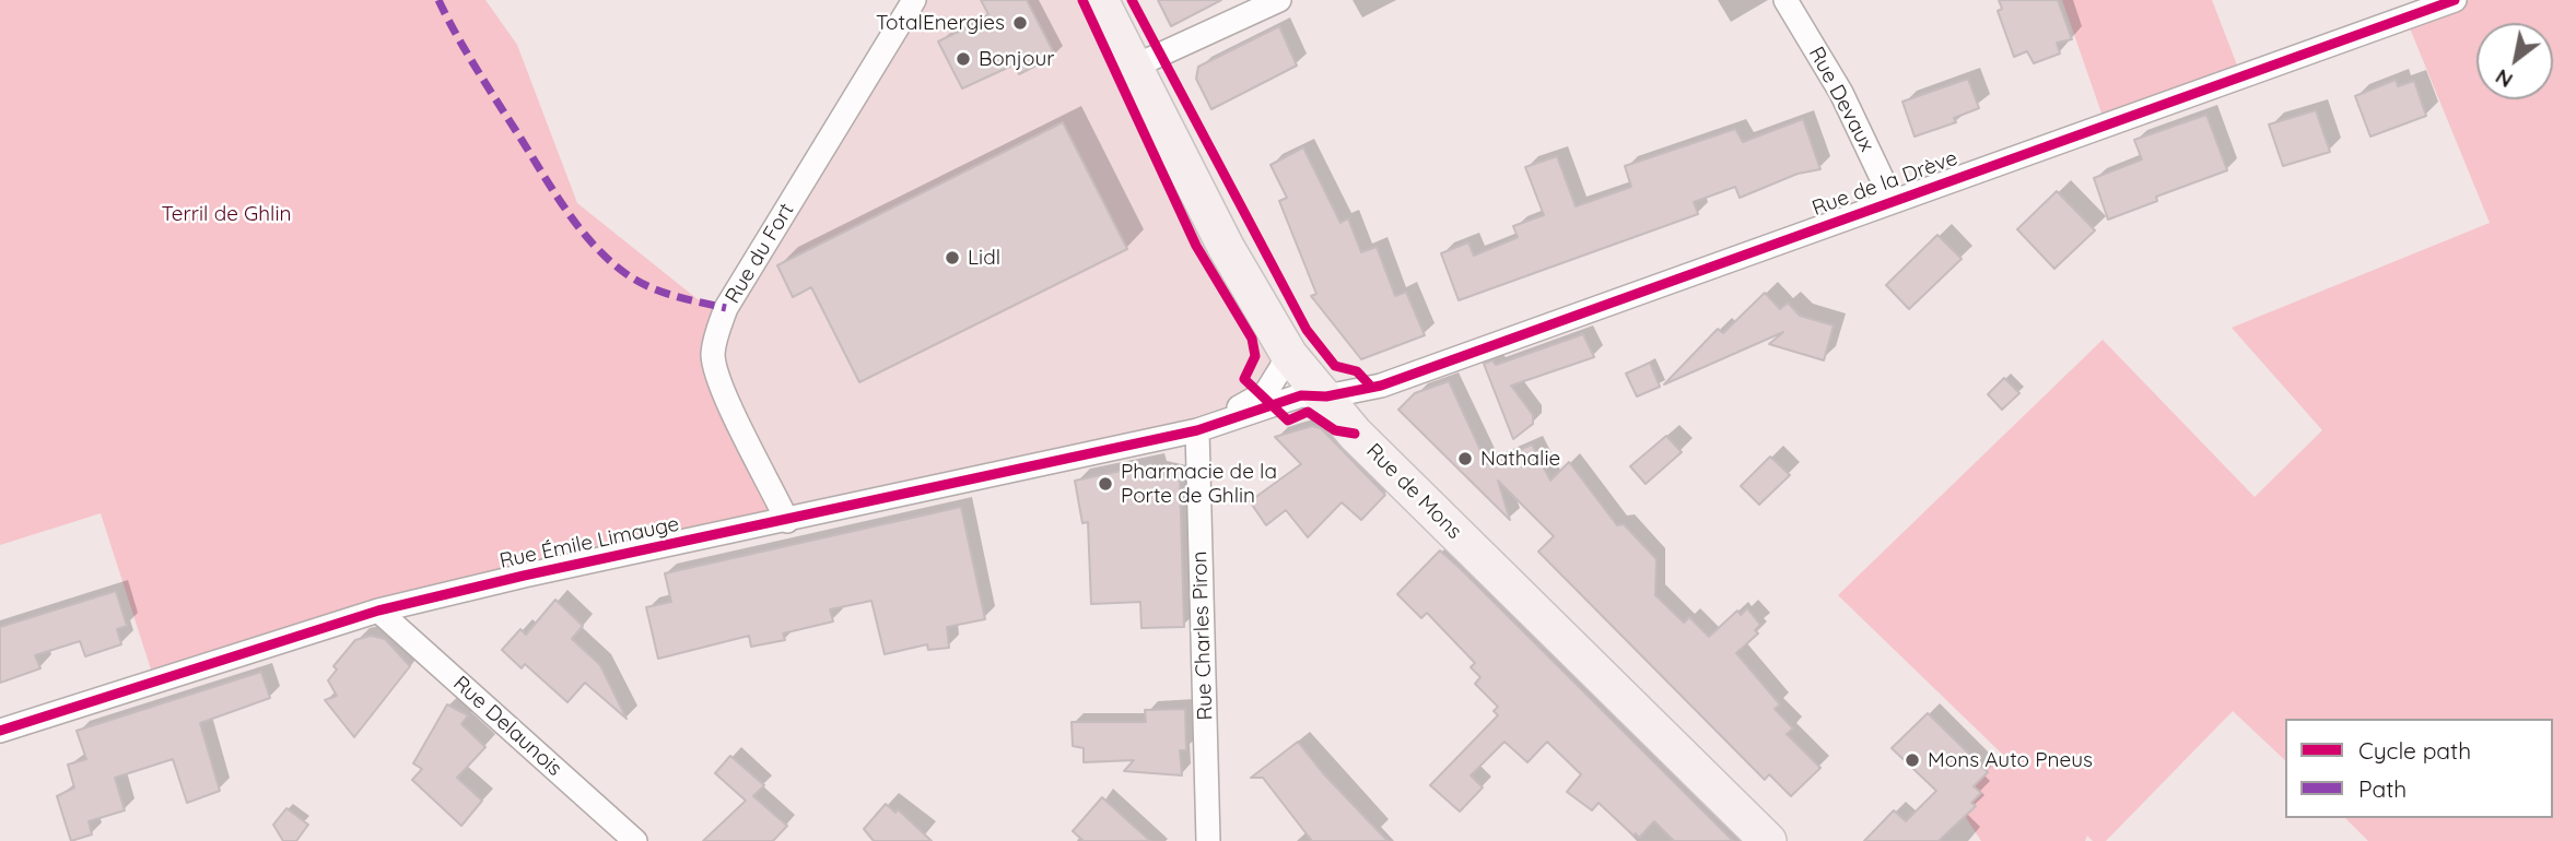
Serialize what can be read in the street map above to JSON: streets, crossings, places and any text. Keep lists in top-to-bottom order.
{
  "streets": {
    "main road": ["Rue de Mons"],
    "street": [
      "Rue Devaux",
      "Rue de la Drève",
      "Rue du Fort",
      "Rue Émile Limauge",
      "Rue Charles Piron",
      "Rue Delaunois"
    ]
  },
  "crossings": [
    ["Rue Devaux", "Rue de la Drève"],
    ["Rue de la Drève", "Rue de Mons"],
    ["Rue de la Drève", "Rue Émile Limauge"],
    ["Rue de la Drève", "Rue Charles Piron"],
    ["Rue du Fort", "Rue Émile Limauge"],
    ["Rue Émile Limauge", "Rue Charles Piron"],
    ["Rue Émile Limauge", "Rue Delaunois"]
  ],
  "parks": ["Terril de Ghlin"],
  "places": [
    "TotalEnergies",
    "Bonjour",
    "Lidl",
    "Nathalie",
    "Pharmacie de la Porte de Ghlin",
    "Mons Auto Pneus"
  ],
  "legend": ["Cycle path", "Path"],
  "north": "bottom left"
}
